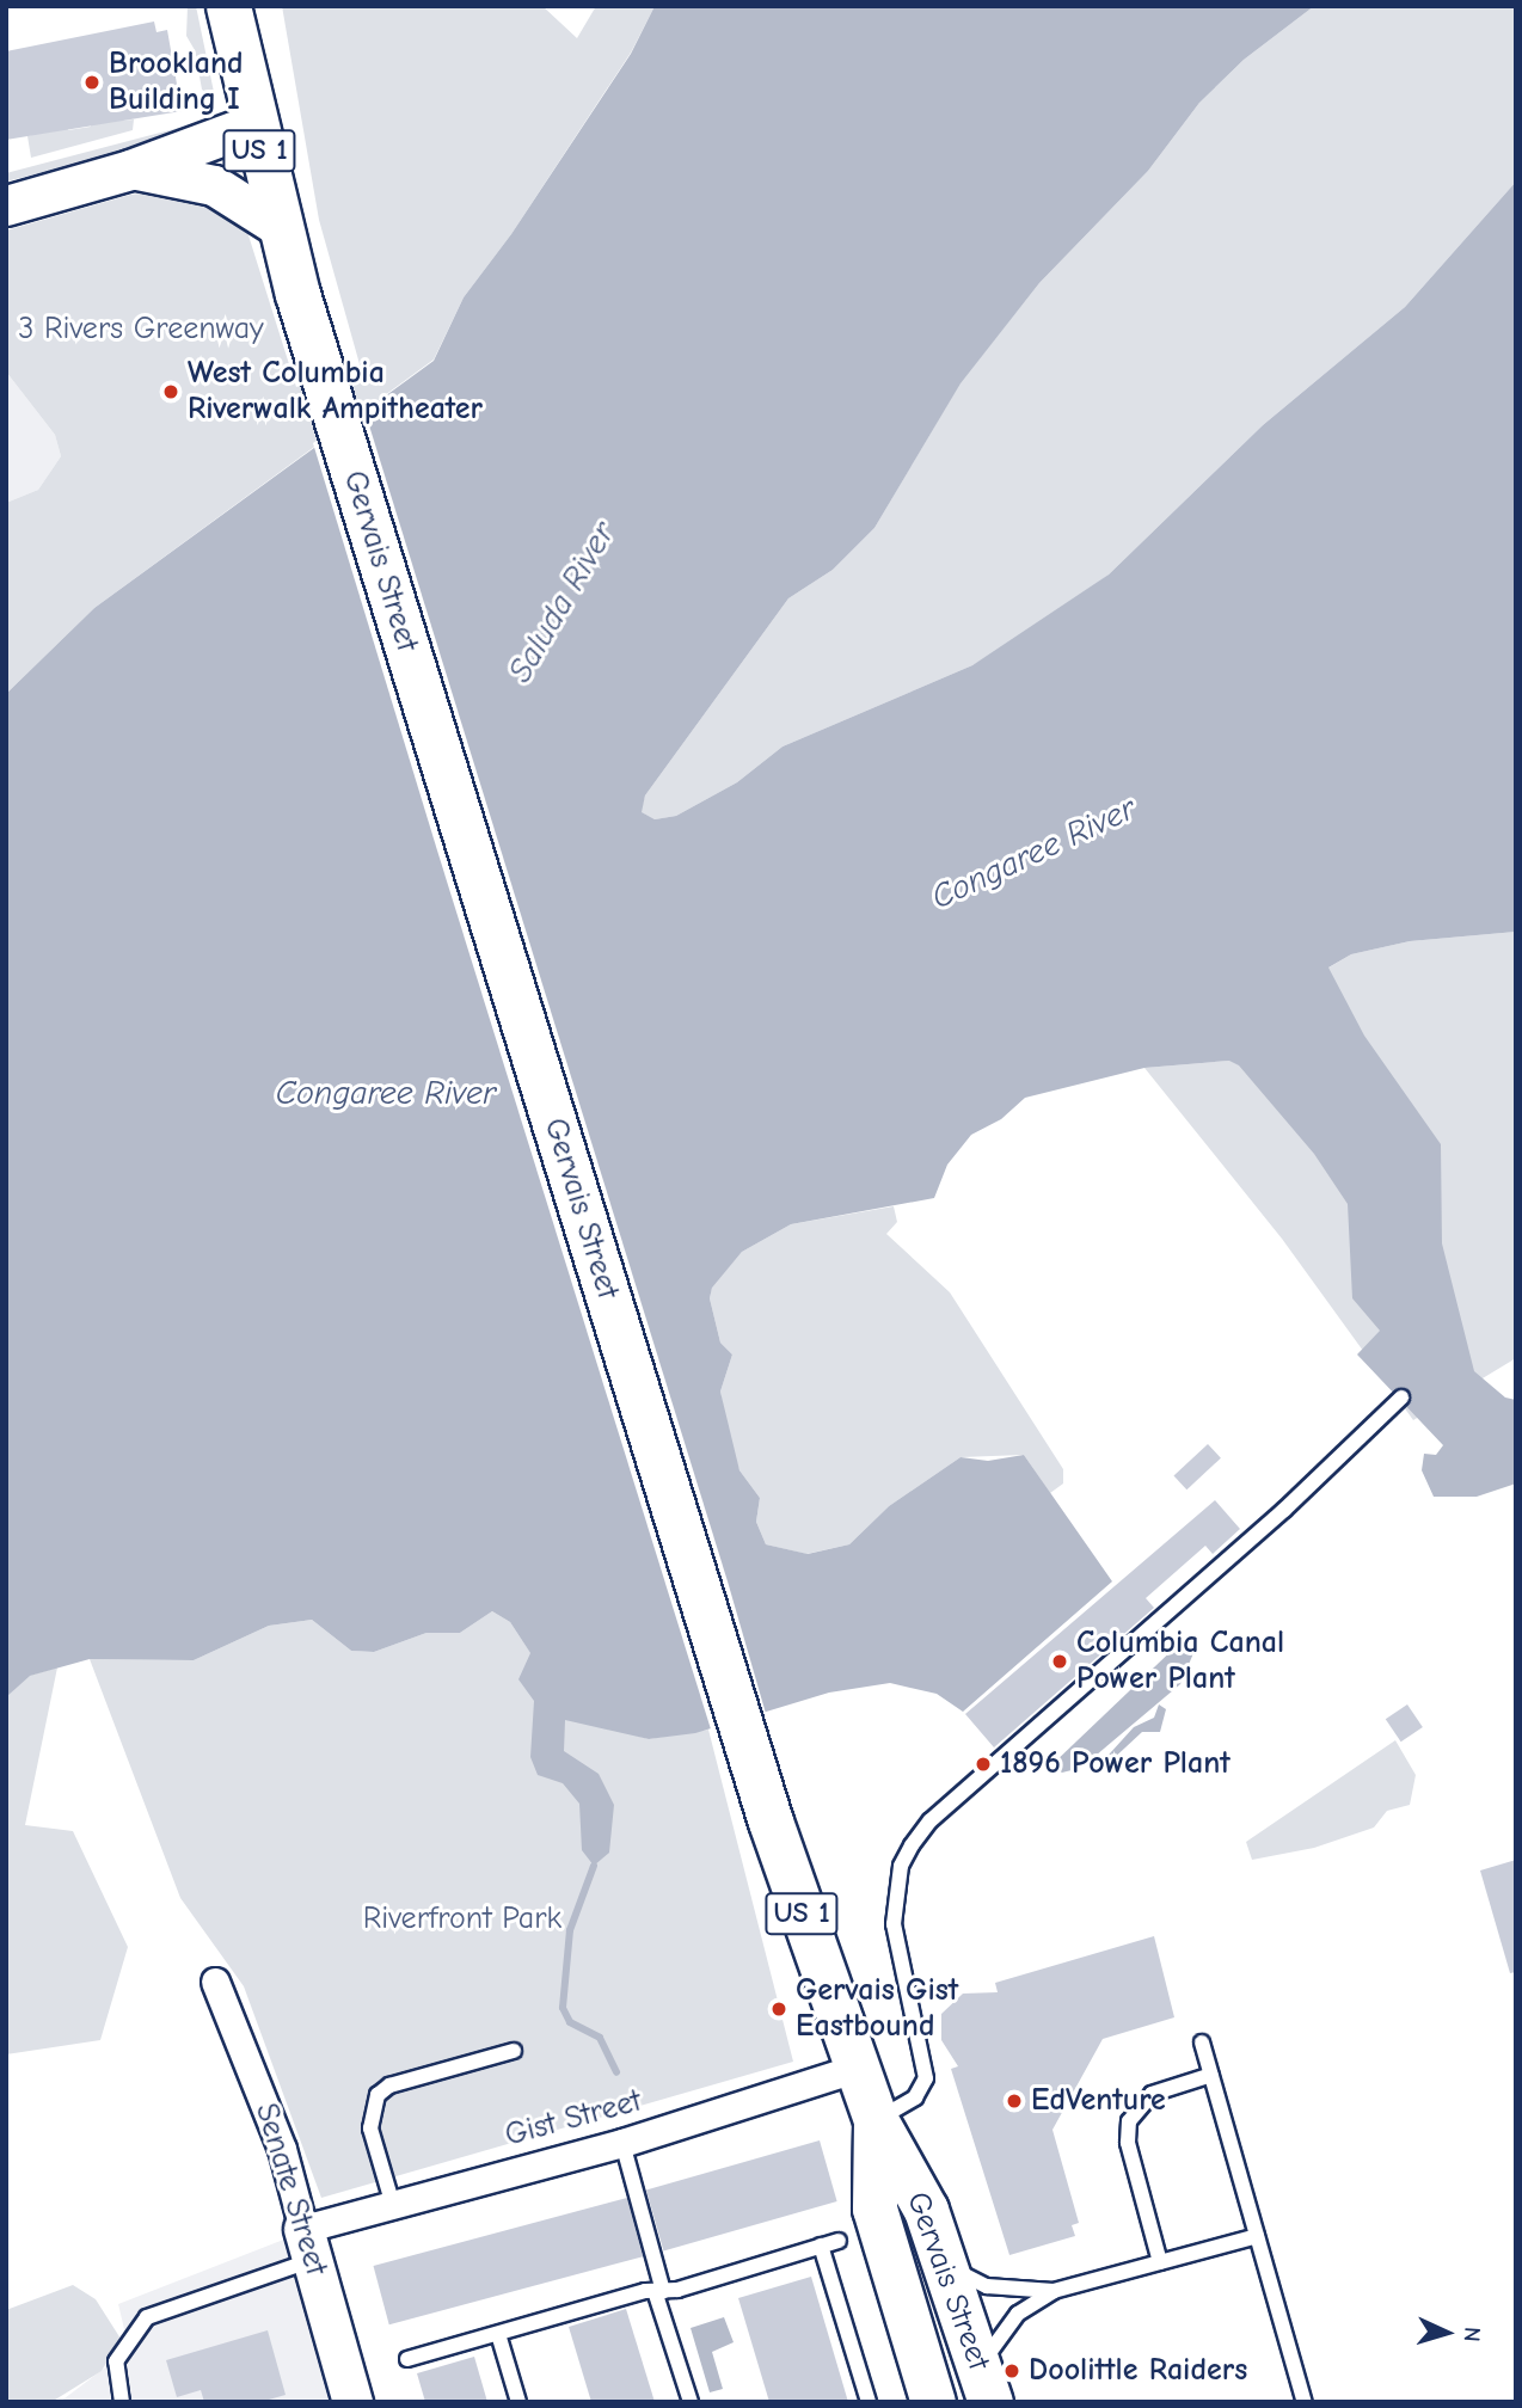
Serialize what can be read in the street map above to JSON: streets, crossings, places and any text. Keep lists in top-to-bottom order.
{
  "streets": {
    "main road": ["US 1", "Gervais Street"],
    "street": ["Gist Street", "Senate Street"]
  },
  "crossings": [
    ["US 1", "Gervais Street"],
    ["Gervais Street", "Gist Street"],
    ["Gist Street", "Senate Street"]
  ],
  "water": ["Saluda River", "Congaree River"],
  "parks": ["3 Rivers Greenway", "Riverfront Park"],
  "places": [
    "Brookland Building I",
    "West Columbia Riverwalk Ampitheater",
    "Columbia Canal Power Plant",
    "1896 Power Plant",
    "Gervais Gist Eastbound",
    "EdVenture",
    "Doolittle Raiders"
  ],
  "north": "right"
}
